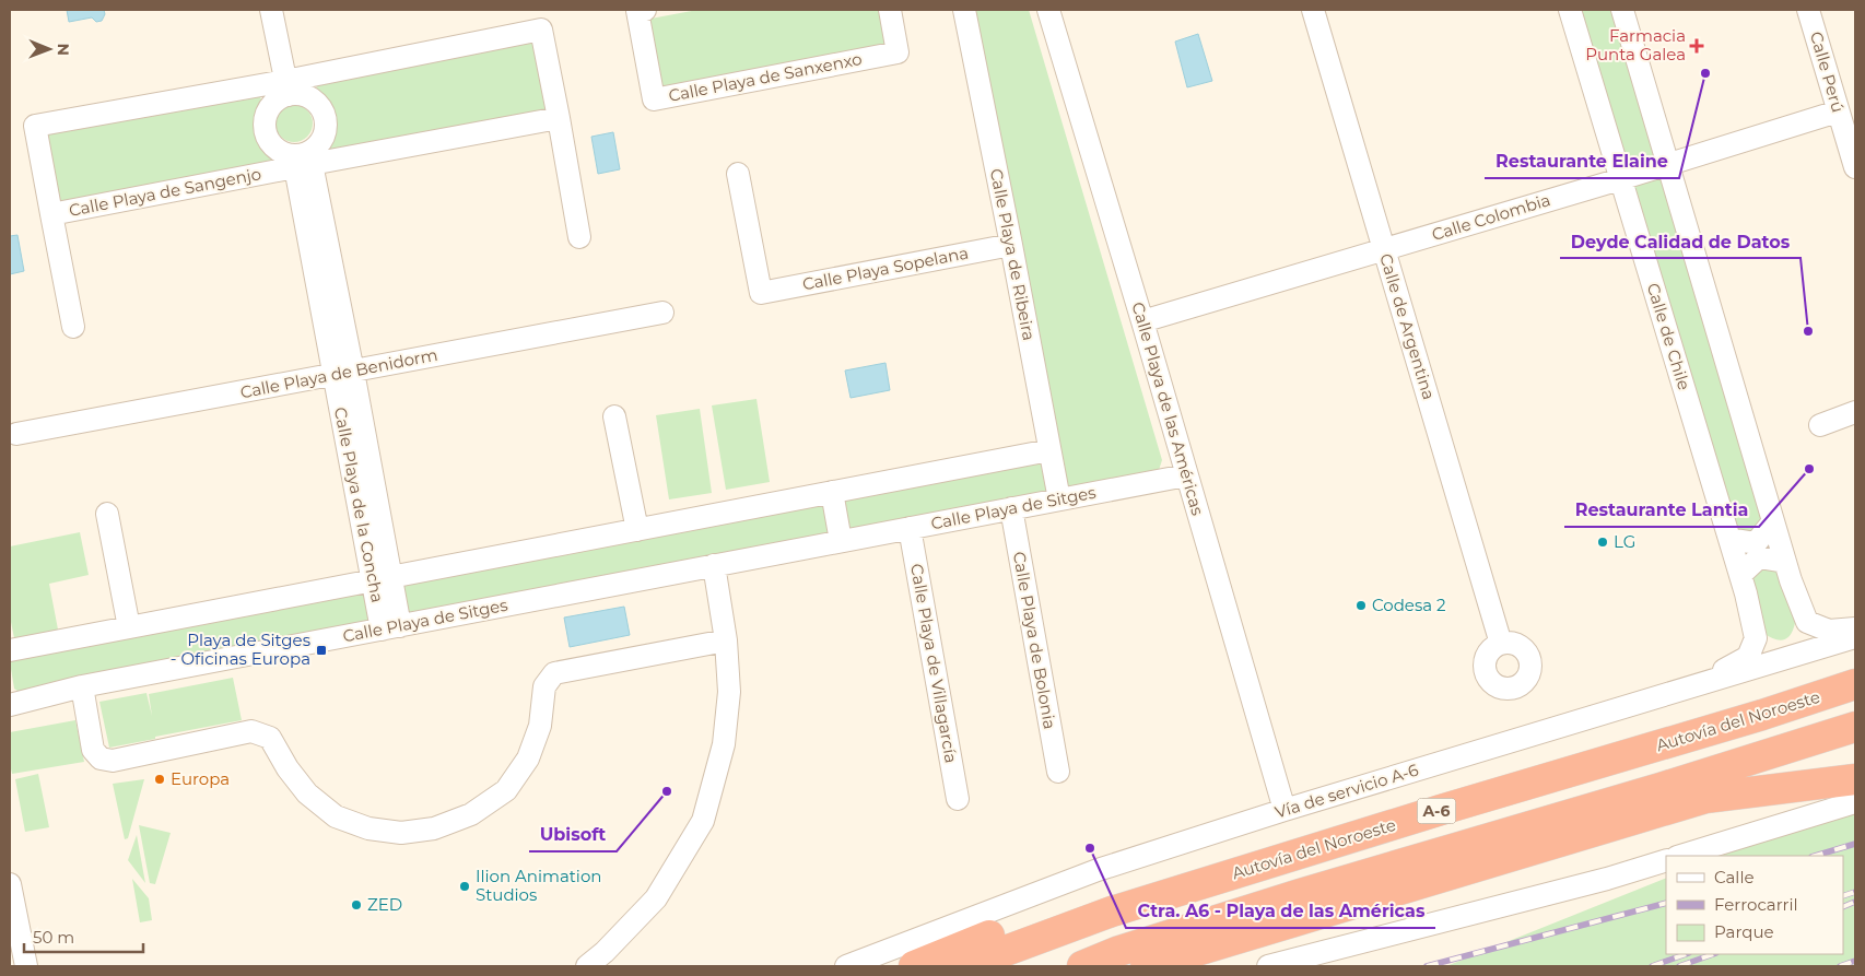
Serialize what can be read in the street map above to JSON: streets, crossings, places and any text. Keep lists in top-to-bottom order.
{
  "streets": {
    "highway": ["Autovía del Noroeste", "A-6"],
    "street": [
      "Calle Perú",
      "Calle Playa de Sanxenxo",
      "Calle Playa de Sangenjo",
      "Calle Colombia",
      "Calle Playa de Ribeira",
      "Calle Playa Sopelana",
      "Calle de Argentina",
      "Calle de Chile",
      "Calle Playa de Benidorm",
      "Calle Playa de las Américas",
      "Calle Playa de la Concha",
      "Calle Playa de Sitges",
      "Calle Playa de Bolonia",
      "Calle Playa de Villagarcía",
      "Vía de servicio A-6"
    ]
  },
  "crossings": [
    ["Calle Perú", "Calle Colombia"],
    ["Calle Playa de Sangenjo", "Calle Playa de la Concha"],
    ["Calle Colombia", "Calle de Argentina"],
    ["Calle Colombia", "Calle de Chile"],
    ["Calle Colombia", "Calle Playa de las Américas"],
    ["Calle Playa de Ribeira", "Calle Playa Sopelana"],
    ["Calle Playa de Ribeira", "Calle Playa de Sitges"],
    ["Calle de Chile", "Vía de servicio A-6"],
    ["Calle Playa de Benidorm", "Calle Playa de la Concha"],
    ["Calle Playa de las Américas", "Calle Playa de Sitges"],
    ["Calle Playa de las Américas", "Vía de servicio A-6"],
    ["Calle Playa de la Concha", "Calle Playa de Sitges"],
    ["Calle Playa de Sitges", "Calle Playa de Bolonia"],
    ["Calle Playa de Sitges", "Calle Playa de Villagarcía"]
  ],
  "places": {
    "health": ["Farmacia Punta Galea"],
    "other": [
      "Restaurante Elaine",
      "Deyde Calidad de Datos",
      "Restaurante Lantia",
      "LG",
      "Codesa 2",
      "Europa",
      "Ubisoft",
      "Ctra. A6 - Playa de las Américas",
      "Ilion Animation Studios",
      "ZED"
    ],
    "transit": ["Playa de Sitges - Oficinas Europa"]
  },
  "legend": ["Calle", "Ferrocarril", "Parque"],
  "scale_bar": "50 m",
  "north": "right"
}
